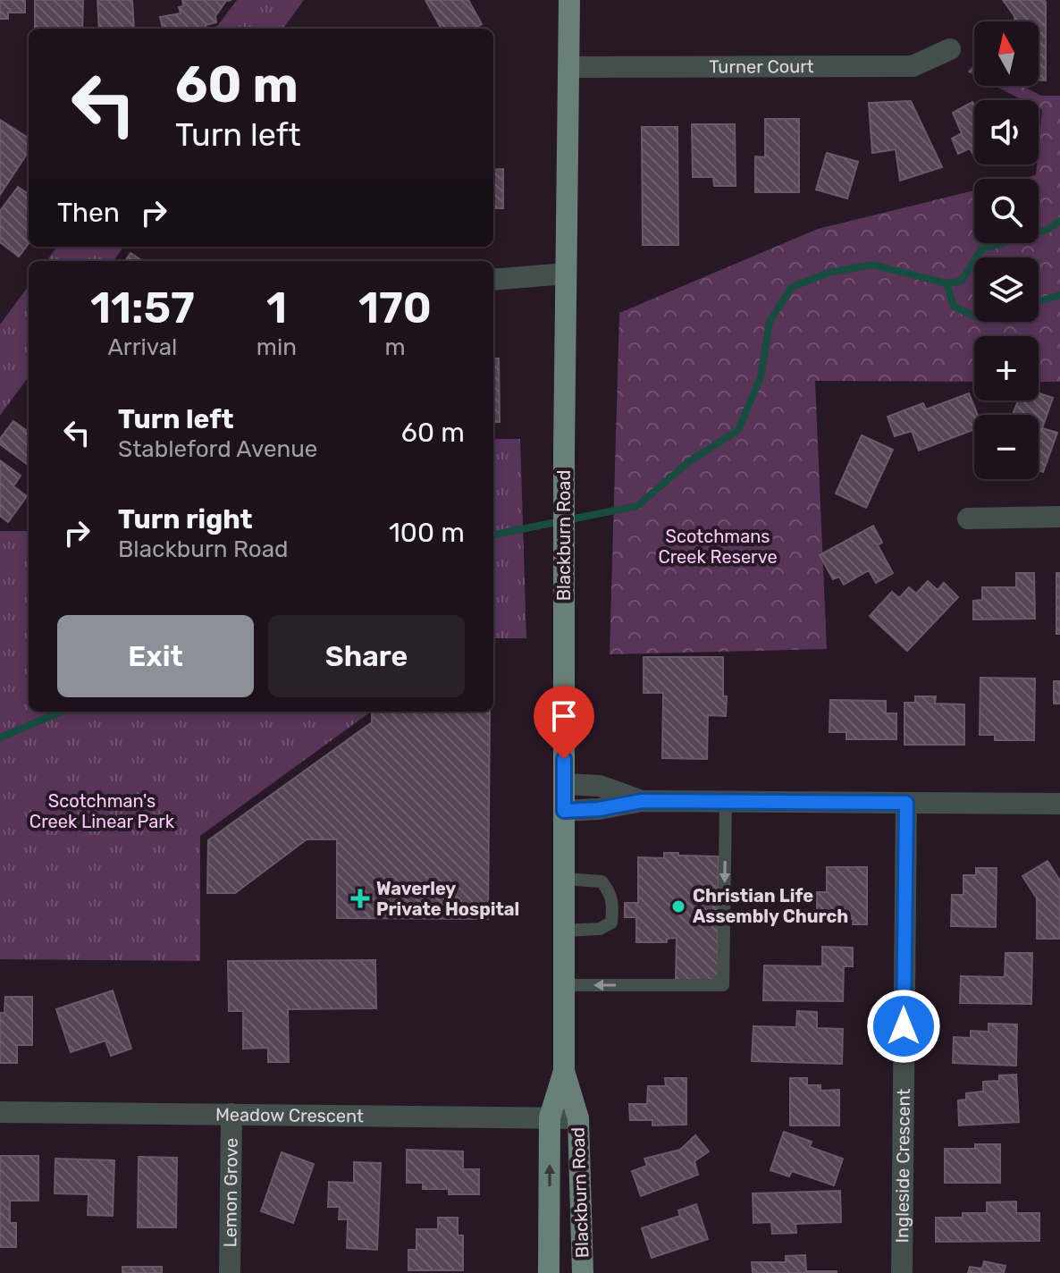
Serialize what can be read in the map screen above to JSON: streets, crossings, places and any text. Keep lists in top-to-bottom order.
{
  "streets": {
    "main road": ["Blackburn Road"],
    "street": [
      "Turner Court",
      "Meadow Crescent",
      "Ingleside Crescent",
      "Lemon Grove"
    ]
  },
  "crossings": [
    ["Turner Court", "Blackburn Road"],
    ["Blackburn Road", "Meadow Crescent"],
    ["Meadow Crescent", "Lemon Grove"]
  ],
  "parks": ["Scotchmans Creek Reserve", "Scotchman's Creek Linear Park"],
  "places": {
    "health": ["Waverley Private Hospital"],
    "other": ["Christian Life Assembly Church"]
  },
  "north": "top",
  "page": {
    "map_buttons": ["+", "−"],
    "turn": ["60 m", "Turn left"],
    "then": "Then",
    "eta": [
      "11:57",
      "Arrival",
      "1",
      "min",
      "170",
      "m"
    ],
    "list": [
      {
        "name": "Turn left",
        "note": "Stableford Avenue",
        "value": "60 m"
      },
      {
        "name": "Turn right",
        "note": "Blackburn Road",
        "value": "100 m"
      }
    ],
    "buttons": ["Exit", "Share"]
  }
}
